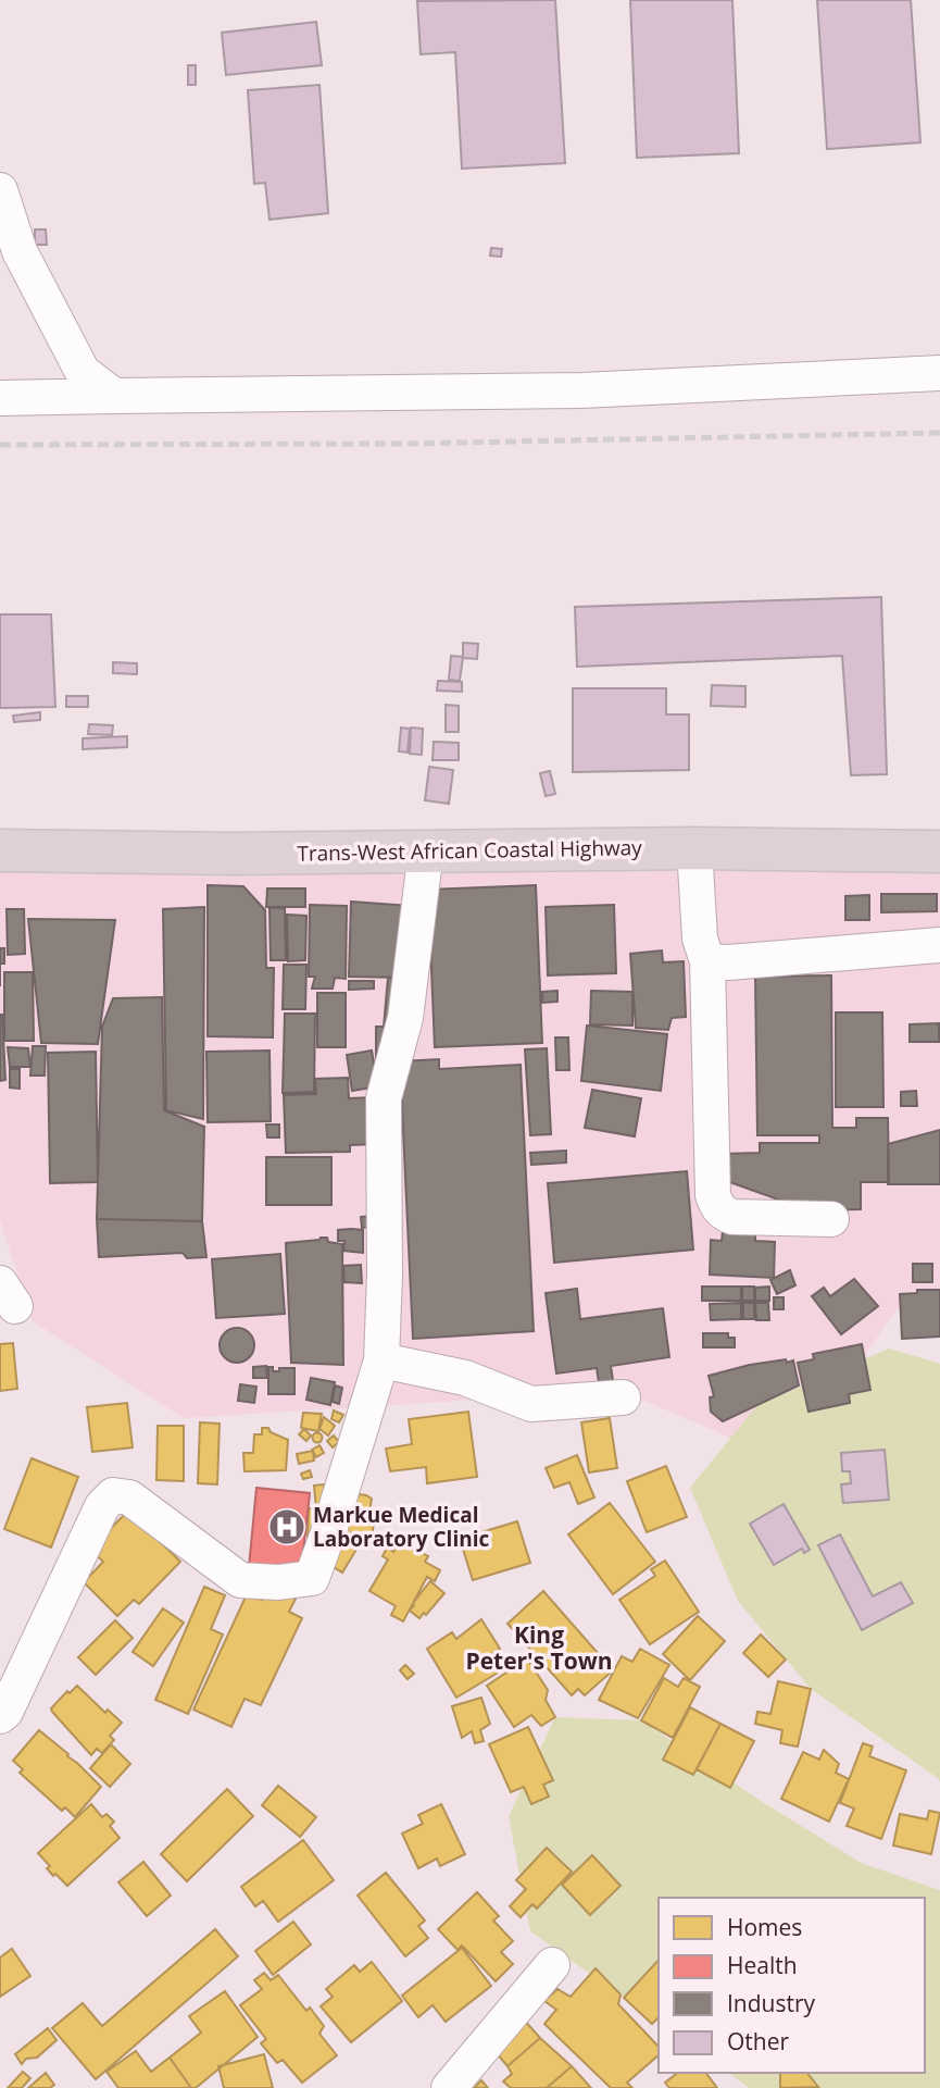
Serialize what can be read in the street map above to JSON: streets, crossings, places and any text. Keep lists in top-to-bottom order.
{
  "streets": {
    "highway": ["Trans-West African Coastal Highway"]
  },
  "districts": ["King Peter's Town"],
  "places": {
    "hospital": ["Markue Medical Laboratory Clinic"]
  },
  "legend": [
    "Homes",
    "Health",
    "Industry",
    "Other"
  ]
}
